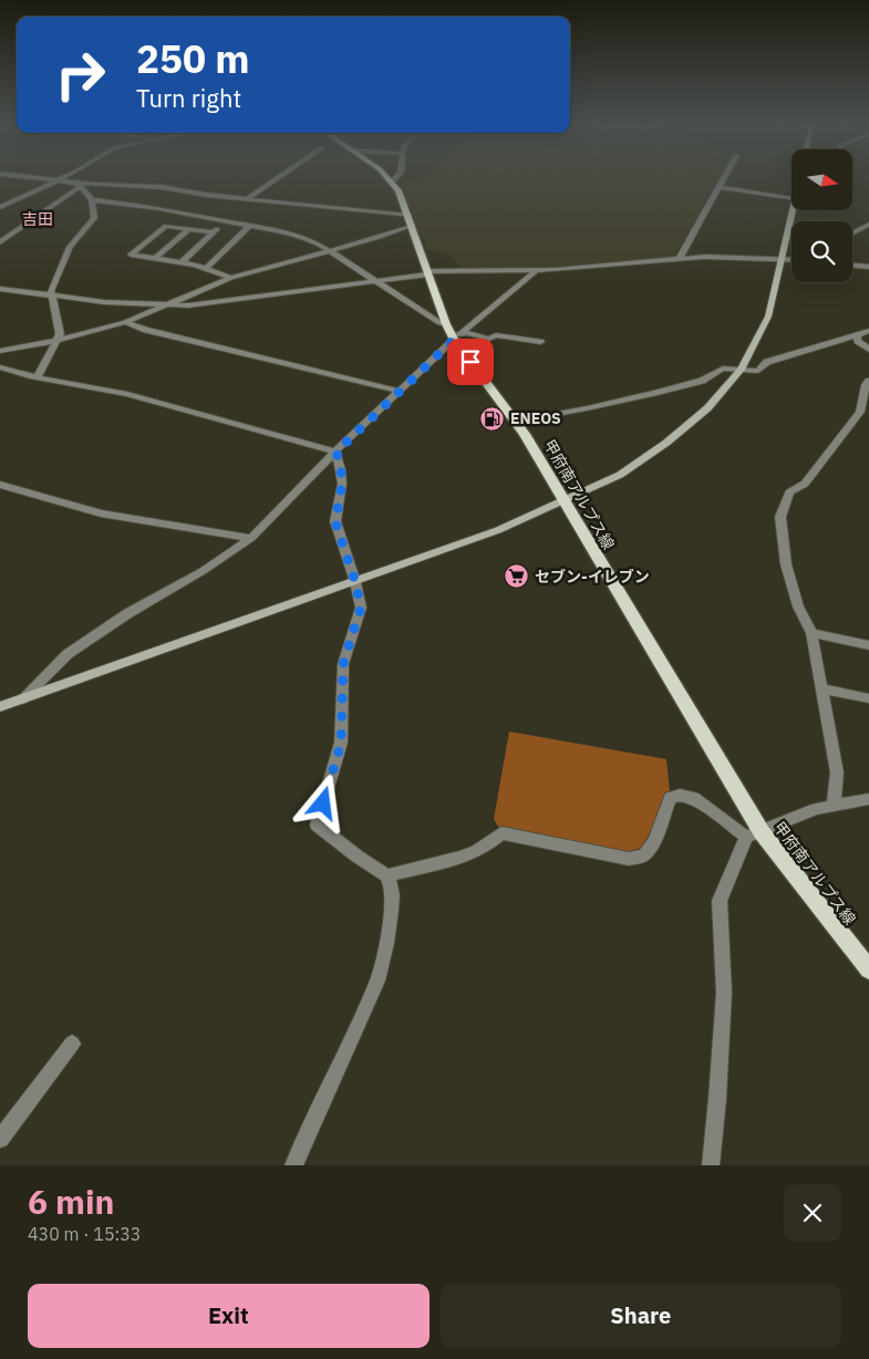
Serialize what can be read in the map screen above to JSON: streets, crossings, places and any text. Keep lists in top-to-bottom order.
{
  "streets": {
    "main road": ["甲府南アルプス線"]
  },
  "districts": ["吉田"],
  "places": {
    "fuel station": ["ENEOS"],
    "supermarket": ["セブン-イレブン"]
  },
  "north": "right",
  "page": {
    "turn": ["250 m", "Turn right"],
    "heading": ["6 min", "430 m · 15:33"],
    "buttons": ["Exit", "Share"]
  }
}
